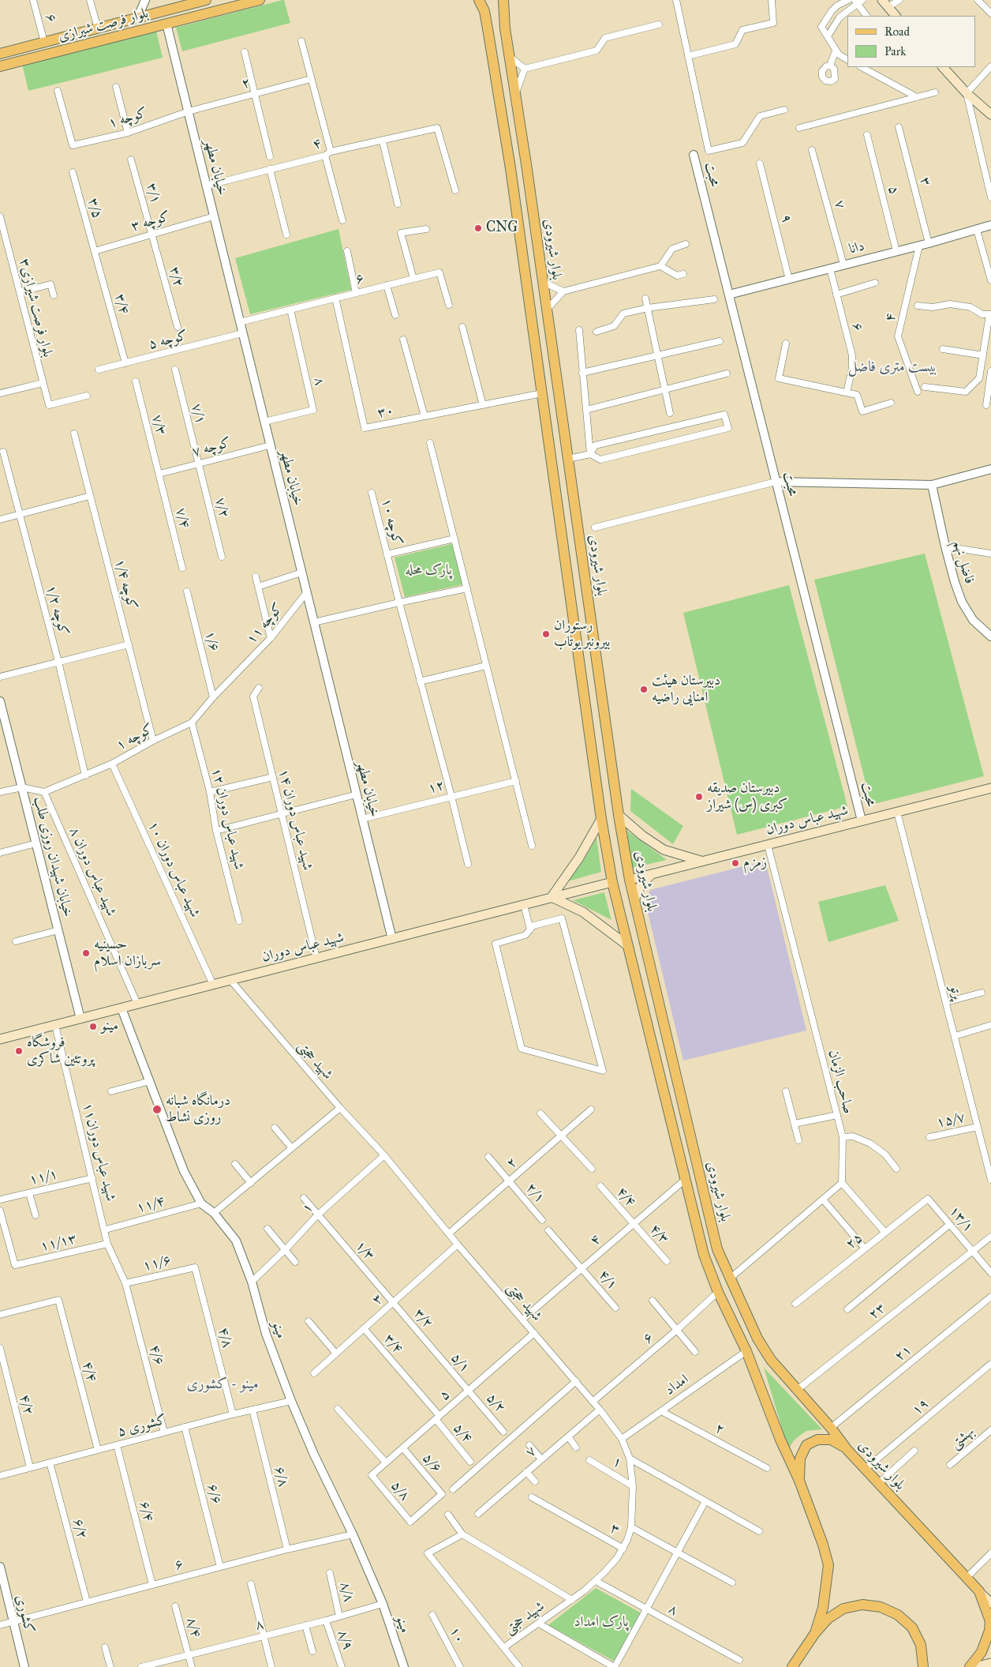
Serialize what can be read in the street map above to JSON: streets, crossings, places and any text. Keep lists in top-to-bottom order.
{
  "streets": {
    "main road": ["بلوار فرصت شیرازی", "بلوار شیرودی", "شهید عباس دوران"],
    "street": [
      "۶",
      "۲",
      "کوچه ۱",
      "۴",
      "خیابان مطهر",
      "محبت",
      "۳",
      "۵",
      "۳/۱",
      "۷",
      "۳/۵",
      "۹",
      "کوچه ۳",
      "دانا",
      "۳/۲",
      "۳/۴",
      "۳بلوار فرصت شیرازی",
      "کوچه ۵",
      "۸",
      "۳۰",
      "۷/۱",
      "۷/۳",
      "کوچه ۷",
      "۷/۲",
      "۷/۴",
      "کوچه ۱۰",
      "فاضل نهم",
      "کوچه ۱/۴",
      "کوچه ۱/۲",
      "کوچه ۱۱",
      "۱/۶",
      "۱۲",
      "شهید عباس دوران ۱۲",
      "شهید عباس دوران ۱۴",
      "خیابان شهیدان روزی طلب",
      "شهید عباس دوران ۱۰",
      "شهید عباس دوران ۸",
      "پرتو",
      "شهید حجتی",
      "صاحب الزمان",
      "۱۵/۷",
      "شهید عباس دوران۱۱",
      "۱۱/۱",
      "۲/۱",
      "۴/۴",
      "۱۱/۴",
      "۱",
      "۱۳/۱",
      "۴/۳",
      "۲۵",
      "۱۱/۱۳",
      "۱/۳",
      "۱۱/۶",
      "۴/۱",
      "۲۳",
      "مینو",
      "۴/۸",
      "۲۱",
      "۴/۶",
      "۵/۱",
      "امداد",
      "۵/۲",
      "۴/۲",
      "۱۹",
      "کشوری ۵",
      "۵/۴",
      "بهشتی",
      "۵/۶",
      "۶/۸",
      "۵/۸",
      "۶/۶",
      "۶/۴",
      "۶/۲",
      "۸/۸",
      "کشوری",
      "۸/۴",
      "۱۰",
      "۸/۹"
    ]
  },
  "crossings": [
    ["۶", "بلوار فرصت شیرازی"],
    ["۶", "خیابان مطهر"],
    ["۶", "دانا"],
    ["۶", "بلوار شیرودی"],
    ["۶", "۸"],
    ["۶", "۳۰"],
    ["۶", "شهید حجتی"],
    ["۶", "مینو"],
    ["۶", "۶/۸"],
    ["۶", "۶/۶"],
    ["۶", "۶/۴"],
    ["۶", "۶/۲"],
    ["۶", "کشوری"],
    ["بلوار فرصت شیرازی", "خیابان مطهر"],
    ["۲", "کوچه ۱"],
    ["۲", "خیابان مطهر"],
    ["۲", "شهید حجتی"],
    ["۲", "۲/۱"],
    ["۲", "امداد"],
    ["کوچه ۱", "خیابان مطهر"],
    ["کوچه ۱", "کوچه ۱/۴"],
    ["کوچه ۱", "کوچه ۱/۲"],
    ["کوچه ۱", "کوچه ۱۱"],
    ["کوچه ۱", "۱/۶"],
    ["کوچه ۱", "شهید عباس دوران ۱۲"],
    ["کوچه ۱", "شهید عباس دوران ۱۰"],
    ["کوچه ۱", "شهید عباس دوران ۸"],
    ["۴", "خیابان مطهر"],
    ["۴", "دانا"],
    ["۴", "بلوار شیرودی"],
    ["۴", "شهید حجتی"],
    ["۴", "۴/۴"],
    ["۴", "۴/۳"],
    ["۴", "۴/۱"],
    ["خیابان مطهر", "کوچه ۳"],
    ["خیابان مطهر", "کوچه ۵"],
    ["خیابان مطهر", "۸"],
    ["خیابان مطهر", "کوچه ۷"],
    ["خیابان مطهر", "کوچه ۱۱"],
    ["خیابان مطهر", "۱۲"],
    ["خیابان مطهر", "شهید عباس دوران"],
    ["محبت", "دانا"],
    ["محبت", "شهید عباس دوران"],
    ["۳", "دانا"],
    ["۳", "۳/۲"],
    ["۳", "۳/۴"],
    ["۳", "شهید حجتی"],
    ["۳", "۱/۳"],
    ["۵", "دانا"],
    ["۵", "۳/۴"],
    ["۵", "شهید حجتی"],
    ["۵", "۵/۱"],
    ["۵", "۵/۲"],
    ["۵", "۵/۴"],
    ["۵", "۵/۶"],
    ["۵", "۵/۸"],
    ["۳/۱", "کوچه ۳"],
    ["۳/۱", "۳/۲"],
    ["۷", "دانا"],
    ["۷", "شهید حجتی"],
    ["۳/۵", "کوچه ۳"],
    ["۳/۵", "۳/۴"],
    ["۹", "دانا"],
    ["کوچه ۳", "۳/۲"],
    ["کوچه ۳", "۳/۴"],
    ["بلوار شیرودی", "۳۰"],
    ["بلوار شیرودی", "شهید عباس دوران"],
    ["بلوار شیرودی", "۲۳"],
    ["بلوار شیرودی", "۲۱"],
    ["بلوار شیرودی", "امداد"],
    ["بلوار شیرودی", "۱۹"],
    ["۳/۲", "۱/۳"],
    ["۳/۲", "۵/۱"],
    ["۳/۴", "کوچه ۵"],
    ["۳/۴", "۵/۴"],
    ["۸", "شهید حجتی"],
    ["۸", "مینو"],
    ["۸", "۸/۸"],
    ["۸", "۸/۴"],
    ["۸", "۸/۹"],
    ["۷/۱", "کوچه ۷"],
    ["۷/۱", "۷/۲"],
    ["۷/۳", "کوچه ۷"],
    ["۷/۳", "۷/۴"],
    ["کوچه ۷", "۷/۲"],
    ["کوچه ۷", "۷/۴"],
    ["کوچه ۱۰", "۱۲"],
    ["شهید عباس دوران ۱۴", "شهید عباس دوران"],
    ["شهید عباس دوران", "خیابان شهیدان روزی طلب"],
    ["شهید عباس دوران", "شهید عباس دوران ۱۰"],
    ["شهید عباس دوران", "شهید عباس دوران ۸"],
    ["شهید عباس دوران", "پرتو"],
    ["شهید عباس دوران", "شهید حجتی"],
    ["شهید عباس دوران", "صاحب الزمان"],
    ["شهید عباس دوران", "شهید عباس دوران۱۱"],
    ["شهید عباس دوران", "مینو"],
    ["پرتو", "۱۵/۷"],
    ["شهید حجتی", "۱"],
    ["شهید حجتی", "امداد"],
    ["شهید عباس دوران۱۱", "۱۱/۱"],
    ["شهید عباس دوران۱۱", "۱۱/۴"],
    ["شهید عباس دوران۱۱", "۱۱/۱۳"],
    ["شهید عباس دوران۱۱", "۱۱/۶"],
    ["شهید عباس دوران۱۱", "۴/۶"],
    ["۴/۴", "۴/۳"],
    ["۴/۴", "کشوری ۵"],
    ["۱۱/۴", "مینو"],
    ["۱", "۱/۳"],
    ["۱", "مینو"],
    ["۱۳/۱", "۲۵"],
    ["۱۳/۱", "۲۳"],
    ["۱۱/۶", "۴/۸"],
    ["۱۱/۶", "۴/۶"],
    ["مینو", "کشوری ۵"],
    ["۴/۸", "کشوری ۵"],
    ["۴/۶", "کشوری ۵"],
    ["۵/۱", "۵/۲"],
    ["۴/۲", "کشوری ۵"],
    ["کشوری ۵", "۶/۸"],
    ["کشوری ۵", "۶/۶"],
    ["کشوری ۵", "۶/۴"],
    ["کشوری ۵", "۶/۲"],
    ["۵/۶", "۵/۸"]
  ],
  "districts": ["بیست متری فاضل", "مینو - کشوری"],
  "parks": ["پارک محله", "پارک امداد"],
  "places": [
    "CNG",
    "رستوران بیرونبر یوتاب",
    "دبیرستان هیئت امنایی راضیه",
    "دبیرستان صدیقه کبری (س) شیراز",
    "زمزم",
    "حسینیه سربازان اسلام",
    "مینو",
    "فروشگاه پروتئین شاکری",
    "درمانگاه شبانه روزی نشاط"
  ],
  "legend": ["Road", "Park"]
}
